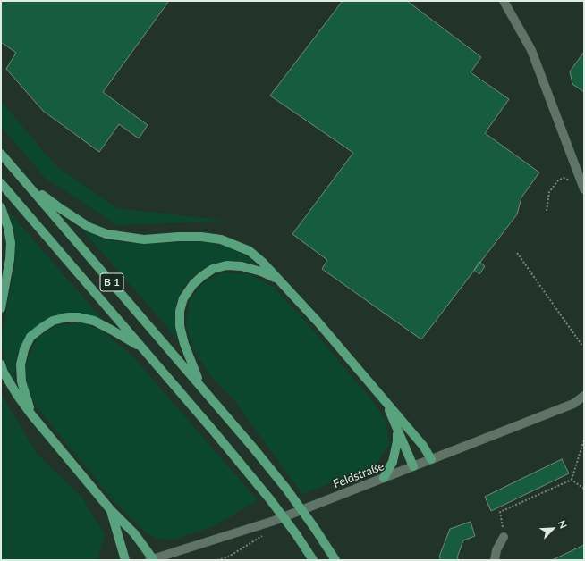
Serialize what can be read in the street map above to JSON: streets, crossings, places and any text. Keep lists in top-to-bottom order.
{
  "streets": {
    "main road": ["B 1", "Feldstraße"]
  },
  "north": "top right"
}
